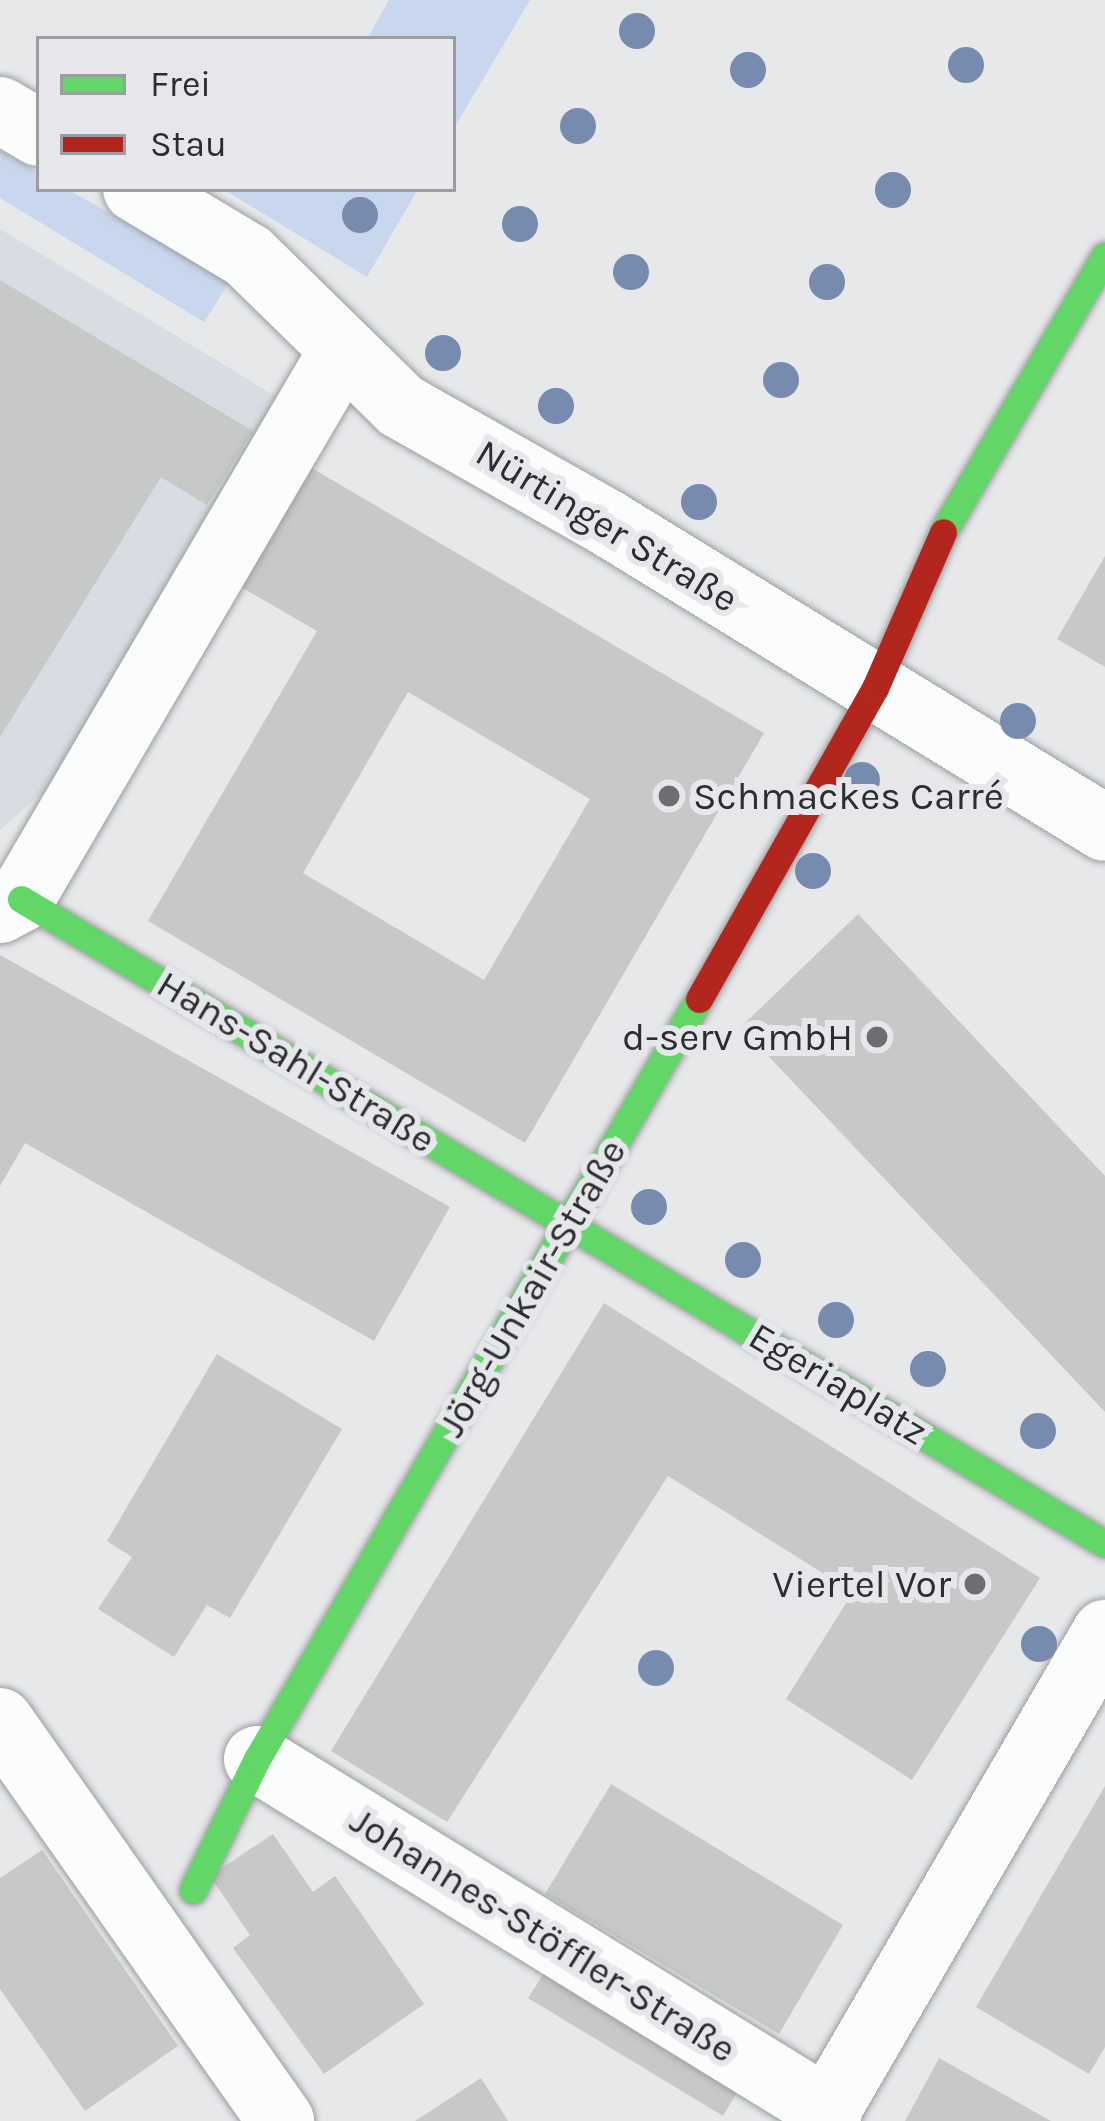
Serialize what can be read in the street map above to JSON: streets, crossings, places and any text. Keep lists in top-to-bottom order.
{
  "streets": {
    "street": [
      "Nürtinger Straße",
      "Hans-Sahl-Straße",
      "Jörg-Unkair-Straße",
      "Egeriaplatz",
      "Johannes-Stöffler-Straße"
    ]
  },
  "crossings": [
    ["Nürtinger Straße", "Jörg-Unkair-Straße"],
    ["Hans-Sahl-Straße", "Jörg-Unkair-Straße"],
    ["Hans-Sahl-Straße", "Egeriaplatz"],
    ["Jörg-Unkair-Straße", "Egeriaplatz"],
    ["Jörg-Unkair-Straße", "Johannes-Stöffler-Straße"]
  ],
  "places": ["Schmackes Carré", "d-serv GmbH", "Viertel Vor"],
  "legend": ["Frei", "Stau"]
}
